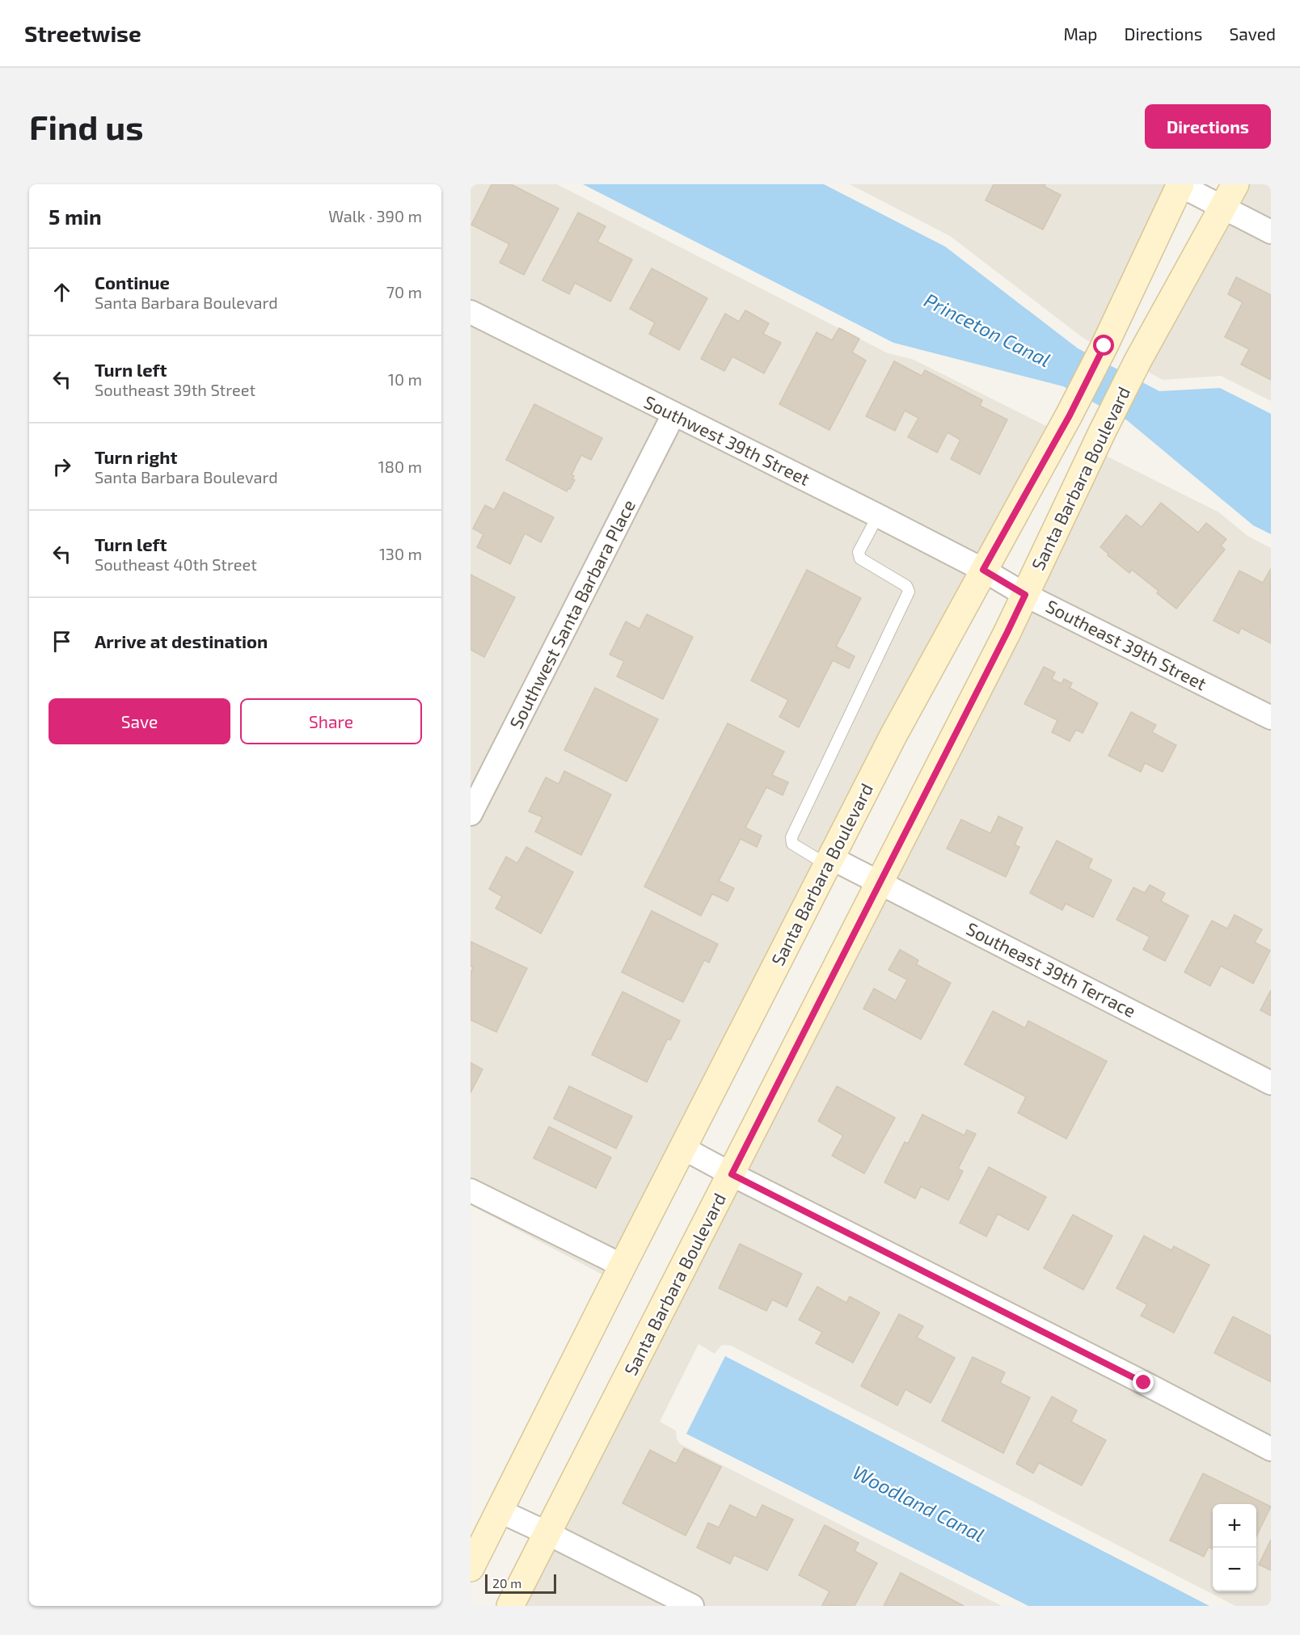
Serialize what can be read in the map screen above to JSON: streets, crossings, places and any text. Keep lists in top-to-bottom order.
{
  "streets": {
    "main road": ["Santa Barbara Boulevard"],
    "street": [
      "Southwest 39th Street",
      "Southwest Santa Barbara Place",
      "Southeast 39th Street",
      "Southeast 39th Terrace"
    ]
  },
  "crossings": [
    ["Southwest 39th Street", "Santa Barbara Boulevard"],
    ["Southwest 39th Street", "Southwest Santa Barbara Place"],
    ["Southwest 39th Street", "Southeast 39th Street"],
    ["Santa Barbara Boulevard", "Southeast 39th Street"],
    ["Santa Barbara Boulevard", "Southeast 39th Terrace"]
  ],
  "water": ["Princeton Canal", "Woodland Canal"],
  "scale_bar": "20 m",
  "page": {
    "header": "Streetwise",
    "nav": ["Map", "Directions", "Saved"],
    "buttons": [
      "Directions",
      ["Save", "Share"]
    ],
    "title": "Find us",
    "heading": ["5 min", "Walk · 390 m"],
    "list": [
      ["Continue", "Santa Barbara Boulevard", "70 m"],
      ["Turn left", "Southeast 39th Street", "10 m"],
      ["Turn right", "Santa Barbara Boulevard", "180 m"],
      ["Turn left", "Southeast 40th Street", "130 m"],
      "Arrive at destination"
    ],
    "map_buttons": ["+", "−"],
    "scale": "20 m"
  }
}
